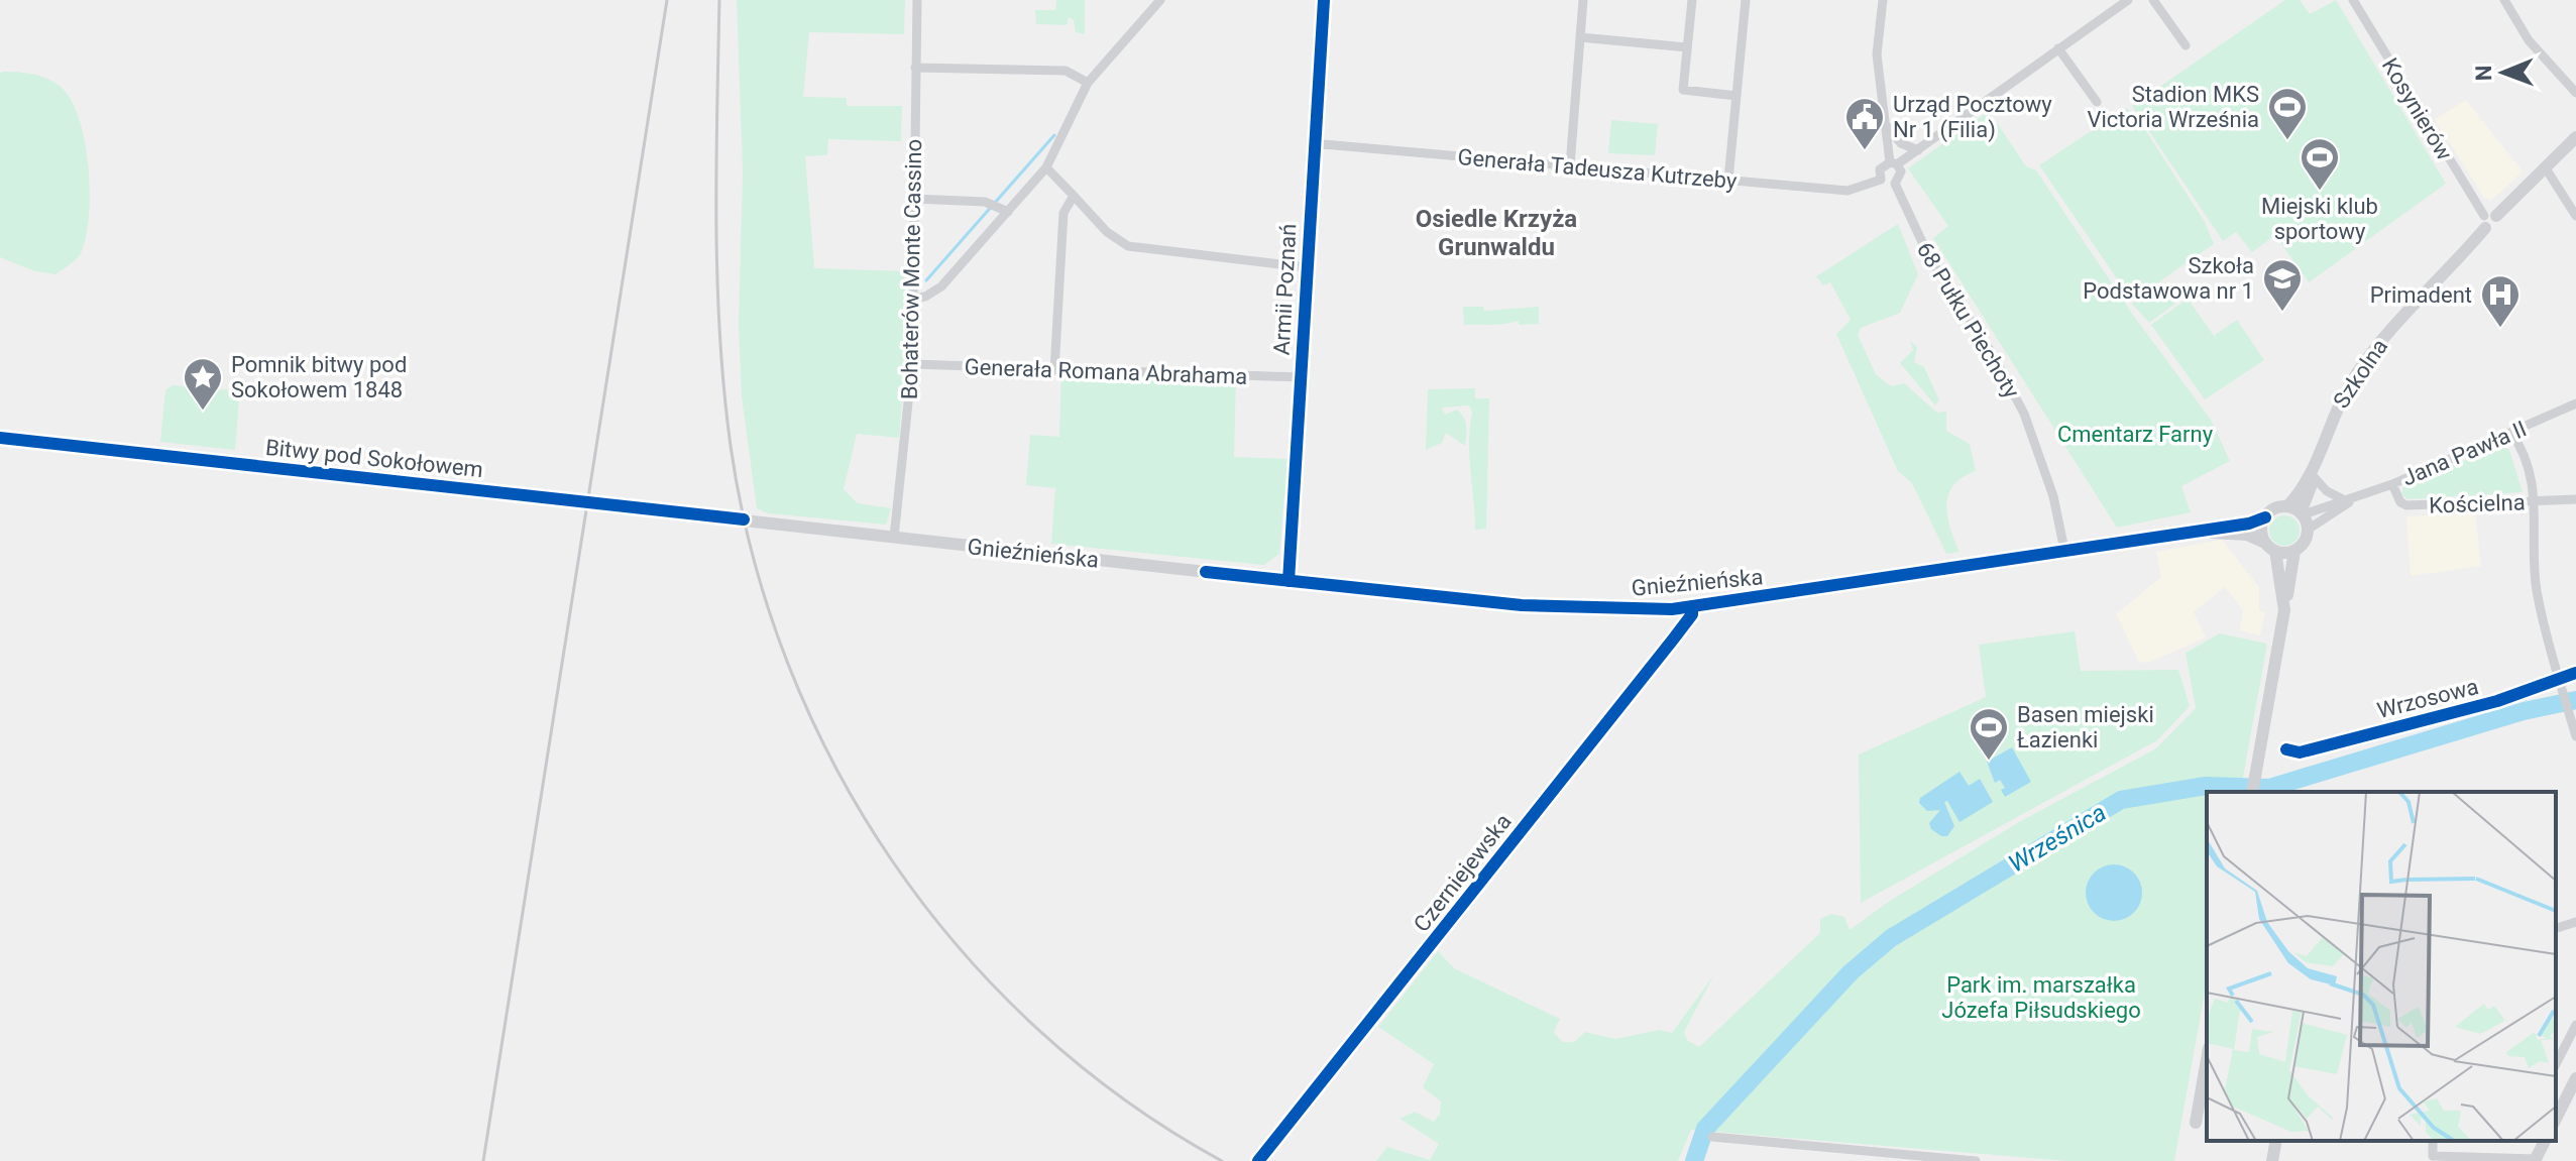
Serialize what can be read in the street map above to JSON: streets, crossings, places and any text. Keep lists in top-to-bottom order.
{
  "streets": {
    "street": [
      "Kosynierów",
      "Generała Tadeusza Kutrzeby",
      "Bohaterów Monte Cassino",
      "Armii Poznań",
      "68 Pułku Piechoty",
      "Generała Romana Abrahama",
      "Szkolna",
      "Jana Pawła II",
      "Bitwy pod Sokołowem",
      "Kościelna",
      "Gnieźnieńska",
      "Wrzosowa",
      "Czerniejewska"
    ]
  },
  "crossings": [
    ["Kosynierów", "Szkolna"],
    ["Generała Tadeusza Kutrzeby", "Armii Poznań"],
    ["Bohaterów Monte Cassino", "Generała Romana Abrahama"],
    ["Bohaterów Monte Cassino", "Gnieźnieńska"],
    ["Armii Poznań", "Generała Romana Abrahama"],
    ["Armii Poznań", "Gnieźnieńska"],
    ["68 Pułku Piechoty", "Gnieźnieńska"],
    ["Szkolna", "Jana Pawła II"],
    ["Szkolna", "Gnieźnieńska"],
    ["Jana Pawła II", "Kościelna"],
    ["Jana Pawła II", "Gnieźnieńska"],
    ["Bitwy pod Sokołowem", "Gnieźnieńska"],
    ["Gnieźnieńska", "Czerniejewska"]
  ],
  "districts": ["Osiedle Krzyża Grunwaldu"],
  "water": ["Wrześnica"],
  "parks": ["Cmentarz Farny", "Park im. marszałka Józefa Piłsudskiego"],
  "places": {
    "sports": ["Stadion MKS Victoria Września", "Miejski klub sportowy", "Basen miejski Łazienki"],
    "public building": ["Urząd Pocztowy Nr 1 (Filia)"],
    "school or university": ["Szkoła Podstawowa nr 1"],
    "hospital": ["Primadent"],
    "place": ["Pomnik bitwy pod Sokołowem 1848"]
  },
  "north": "left"
}
